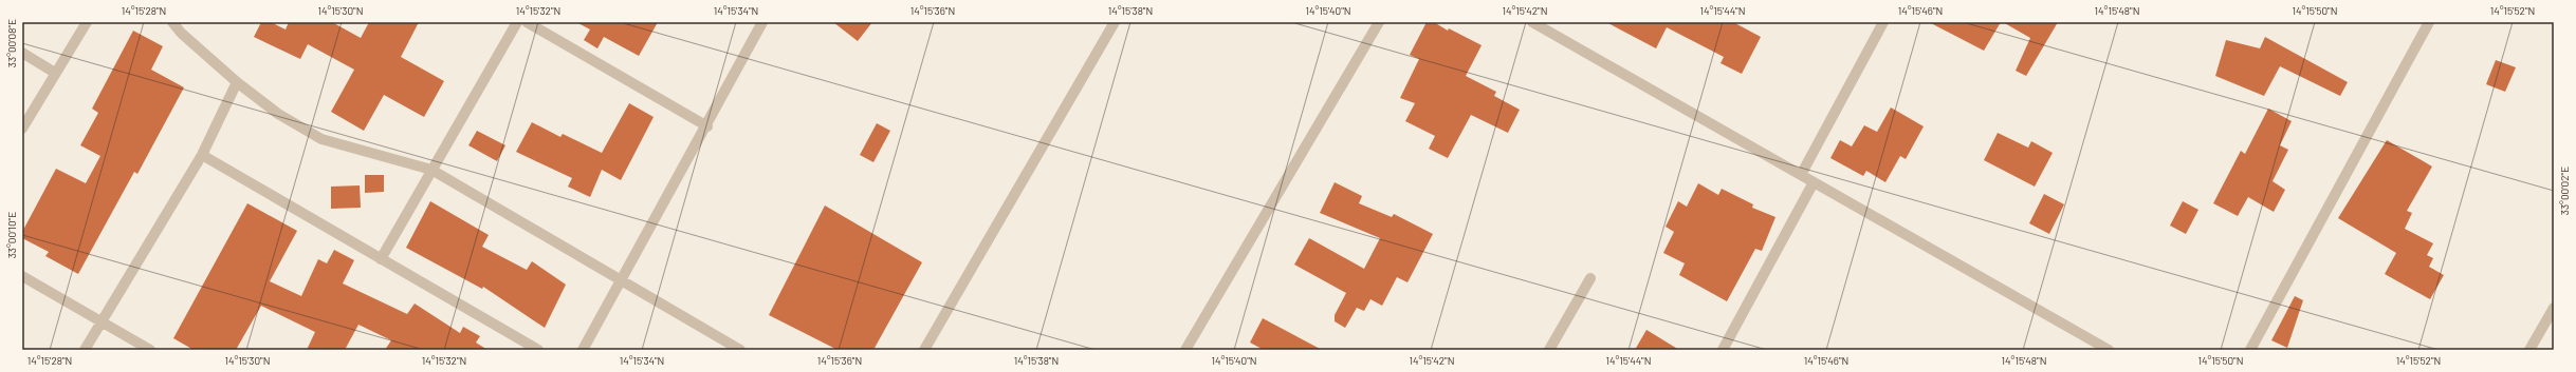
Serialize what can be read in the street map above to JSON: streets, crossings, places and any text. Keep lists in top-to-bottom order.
{
  "coordinates": [
    "14°15'28\"N",
    "14°15'30\"N",
    "14°15'32\"N",
    "14°15'34\"N",
    "14°15'36\"N",
    "14°15'38\"N",
    "14°15'40\"N",
    "14°15'42\"N",
    "14°15'44\"N",
    "14°15'46\"N",
    "14°15'48\"N",
    "14°15'50\"N",
    "14°15'52\"N",
    "33°00'08\"E",
    "33°00'02\"E",
    "33°00'10\"E"
  ]
}
